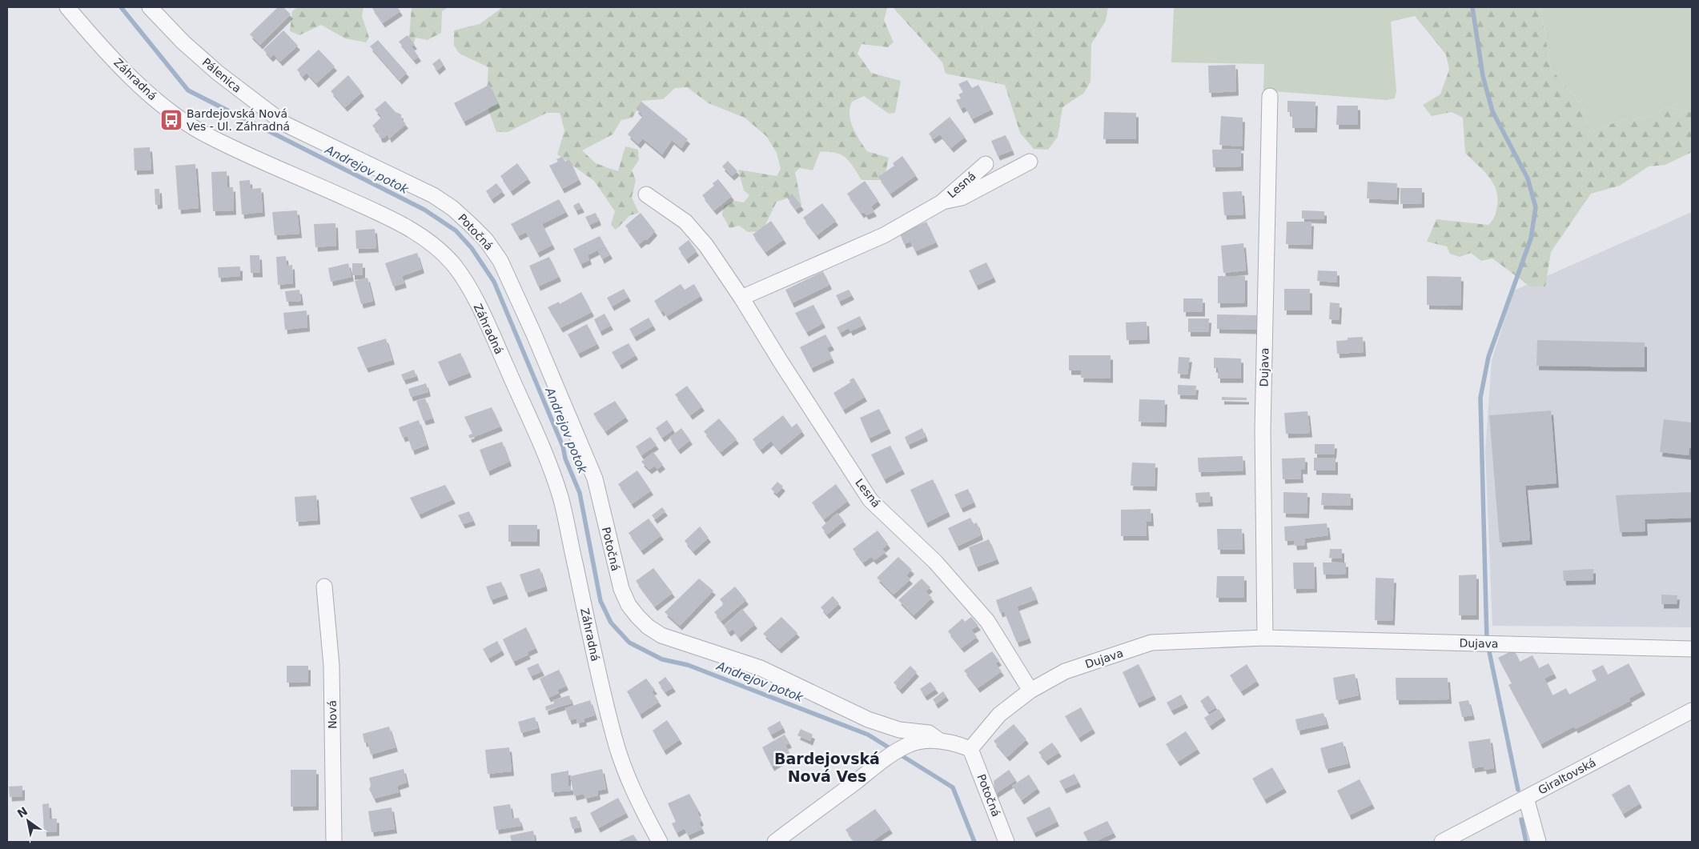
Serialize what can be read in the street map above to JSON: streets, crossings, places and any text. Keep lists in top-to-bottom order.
{
  "streets": {
    "street": [
      "Pálenica",
      "Záhradná",
      "Lesná",
      "Potočná",
      "Dujava",
      "Nová",
      "Giraltovská"
    ]
  },
  "crossings": [
    ["Pálenica", "Potočná"],
    ["Lesná", "Dujava"],
    ["Potočná", "Dujava"]
  ],
  "districts": ["Bardejovská Nová Ves"],
  "water": ["Andrejov potok"],
  "places": {
    "bus stop": ["Bardejovská Nová Ves - Ul. Záhradná"]
  },
  "north": "top left"
}
